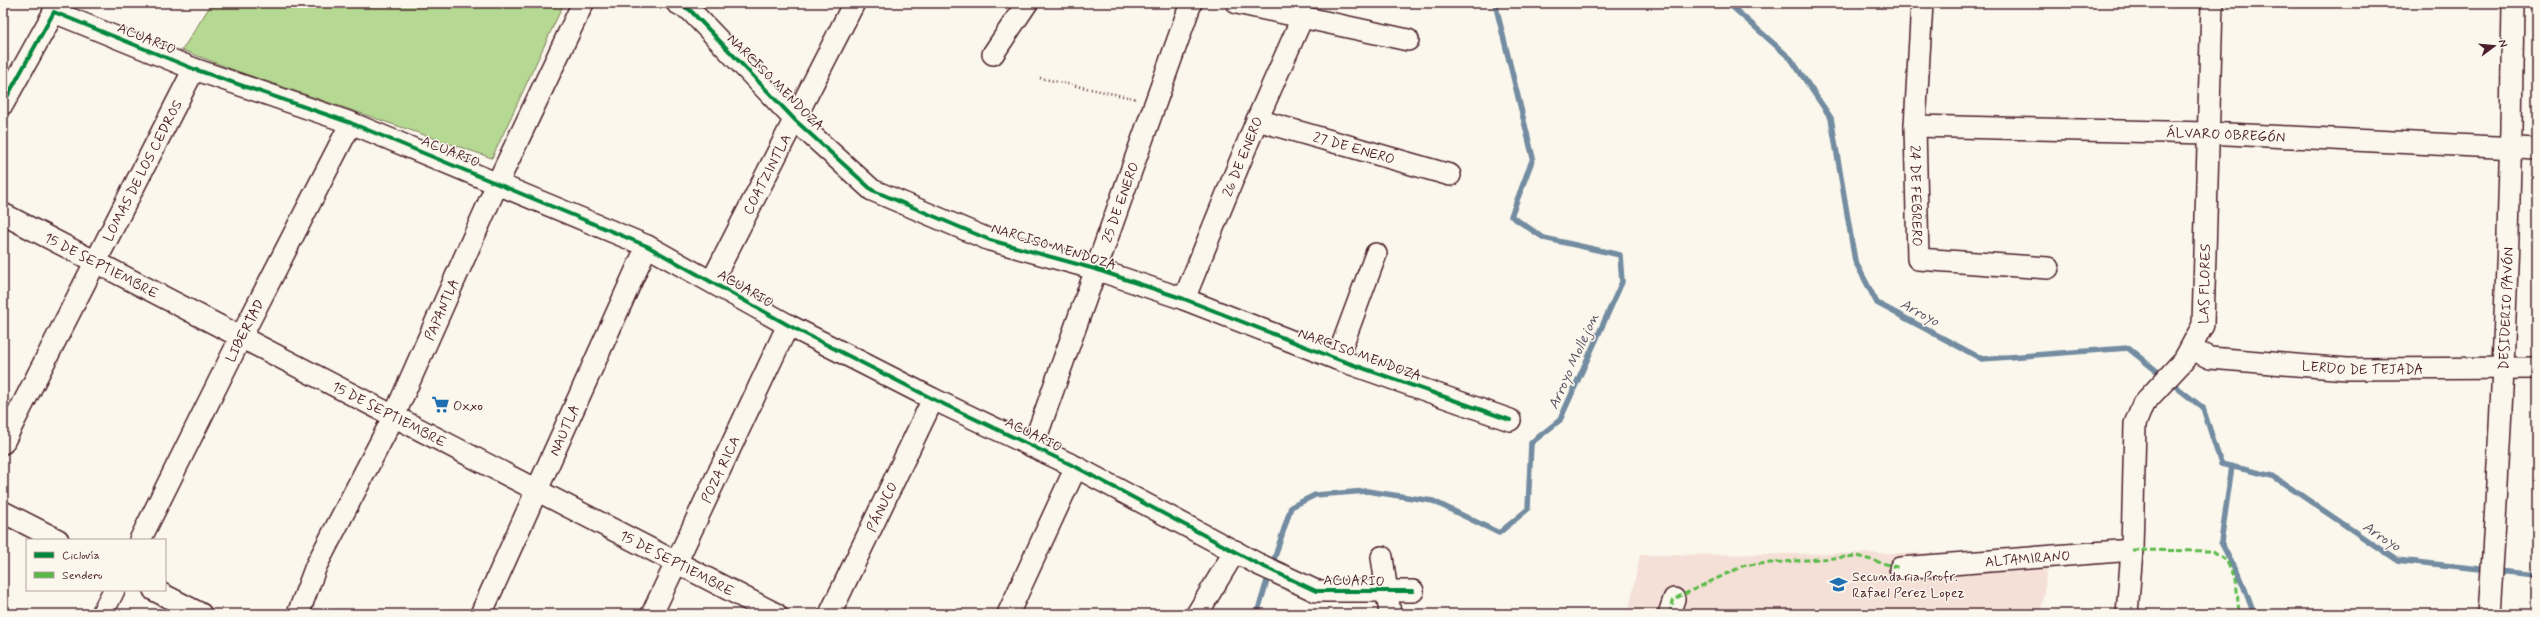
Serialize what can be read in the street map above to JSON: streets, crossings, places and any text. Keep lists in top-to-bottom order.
{
  "streets": {
    "street": [
      "ACUARIO",
      "NARCISO MENDOZA",
      "ÁLVARO OBREGÓN",
      "27 DE ENERO",
      "26 DE ENERO",
      "LOMAS DE LOS CEDROS",
      "COATZINTLA",
      "24 DE FEBRERO",
      "25 DE ENERO",
      "15 DE SEPTIEMBRE",
      "LAS FLORES",
      "PAPANTLA",
      "DESIDERIO PAVÓN",
      "LIBERTAD",
      "LERDO DE TEJADA",
      "NAUTLA",
      "POZA RICA",
      "PÁNUCO",
      "ALTAMIRANO"
    ]
  },
  "crossings": [
    ["ACUARIO", "LOMAS DE LOS CEDROS"],
    ["ACUARIO", "COATZINTLA"],
    ["ACUARIO", "25 DE ENERO"],
    ["ACUARIO", "PAPANTLA"],
    ["ACUARIO", "LIBERTAD"],
    ["ACUARIO", "NAUTLA"],
    ["ACUARIO", "POZA RICA"],
    ["ACUARIO", "PÁNUCO"],
    ["NARCISO MENDOZA", "26 DE ENERO"],
    ["NARCISO MENDOZA", "COATZINTLA"],
    ["NARCISO MENDOZA", "25 DE ENERO"],
    ["ÁLVARO OBREGÓN", "24 DE FEBRERO"],
    ["ÁLVARO OBREGÓN", "LAS FLORES"],
    ["ÁLVARO OBREGÓN", "DESIDERIO PAVÓN"],
    ["27 DE ENERO", "26 DE ENERO"],
    ["LOMAS DE LOS CEDROS", "15 DE SEPTIEMBRE"],
    ["15 DE SEPTIEMBRE", "PAPANTLA"],
    ["15 DE SEPTIEMBRE", "LIBERTAD"],
    ["15 DE SEPTIEMBRE", "NAUTLA"],
    ["15 DE SEPTIEMBRE", "POZA RICA"],
    ["LAS FLORES", "LERDO DE TEJADA"],
    ["LAS FLORES", "ALTAMIRANO"],
    ["DESIDERIO PAVÓN", "LERDO DE TEJADA"]
  ],
  "water": ["Arroyo", "Arroyo Mollejon"],
  "places": {
    "supermarket": ["Oxxo"],
    "school or university": ["Secundaria Profr. Rafael Perez Lopez"]
  },
  "legend": ["Ciclovía", "Sendero"],
  "north": "right"
}
